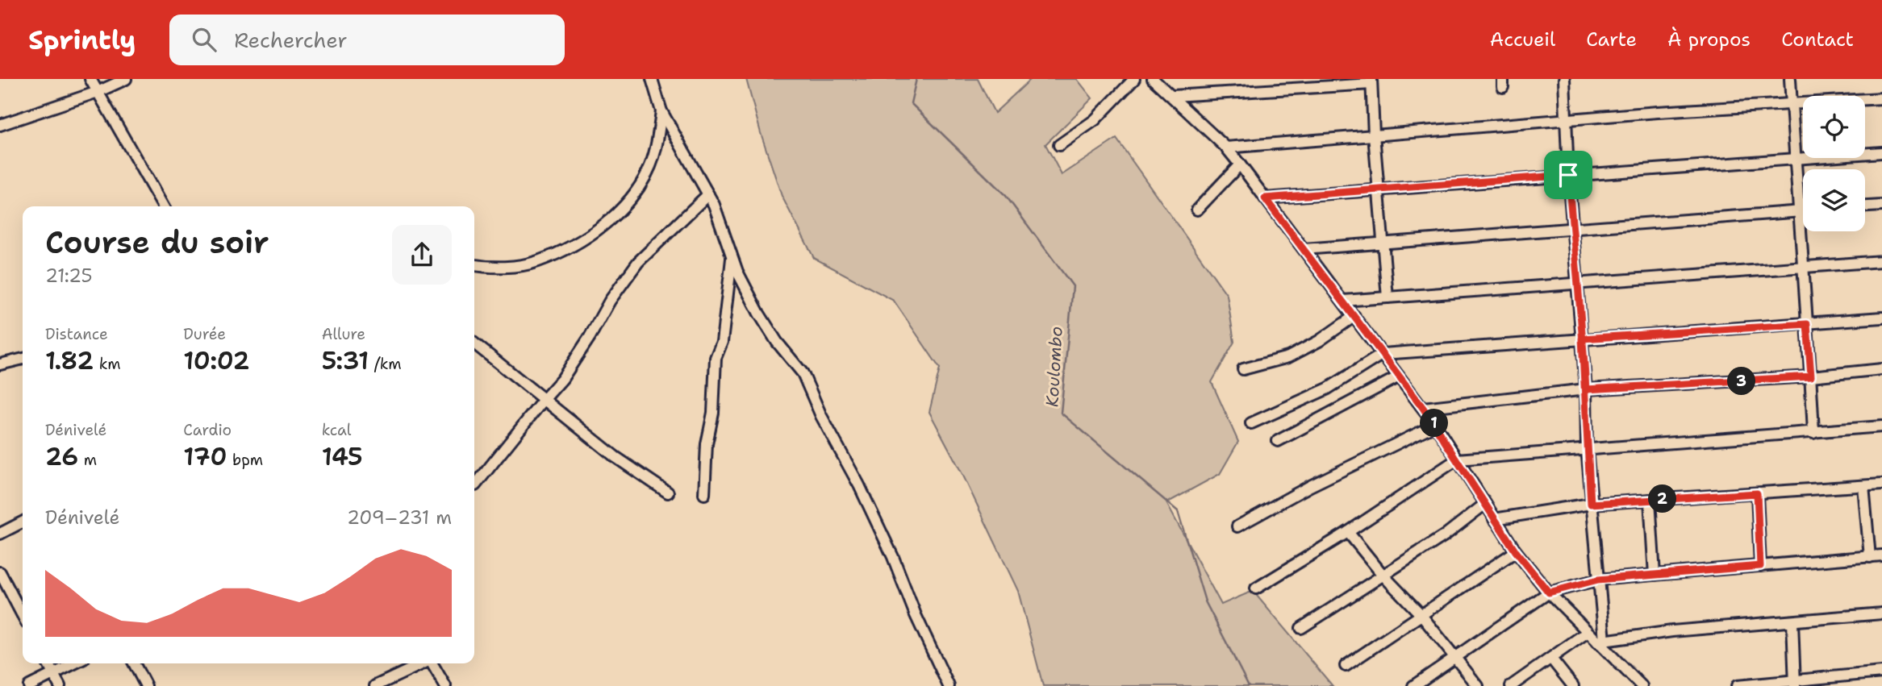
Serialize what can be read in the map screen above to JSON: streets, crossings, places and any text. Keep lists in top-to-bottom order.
{
  "water": ["Koulombo"],
  "page": {
    "header": "Sprintly",
    "search": "Rechercher",
    "nav": [
      "Accueil",
      "Carte",
      "À propos",
      "Contact"
    ],
    "heading": ["Course du soir", "21:25"],
    "stats": [
      ["Distance", "1.82 km"],
      ["Durée", "10:02"],
      ["Allure", "5:31 /km"],
      ["Dénivelé", "26 m"],
      ["Cardio", "170 bpm"],
      ["kcal", "145"]
    ],
    "pins": ["3", "1", "2"],
    "chart": ["Dénivelé", "209–231 m"]
  }
}
